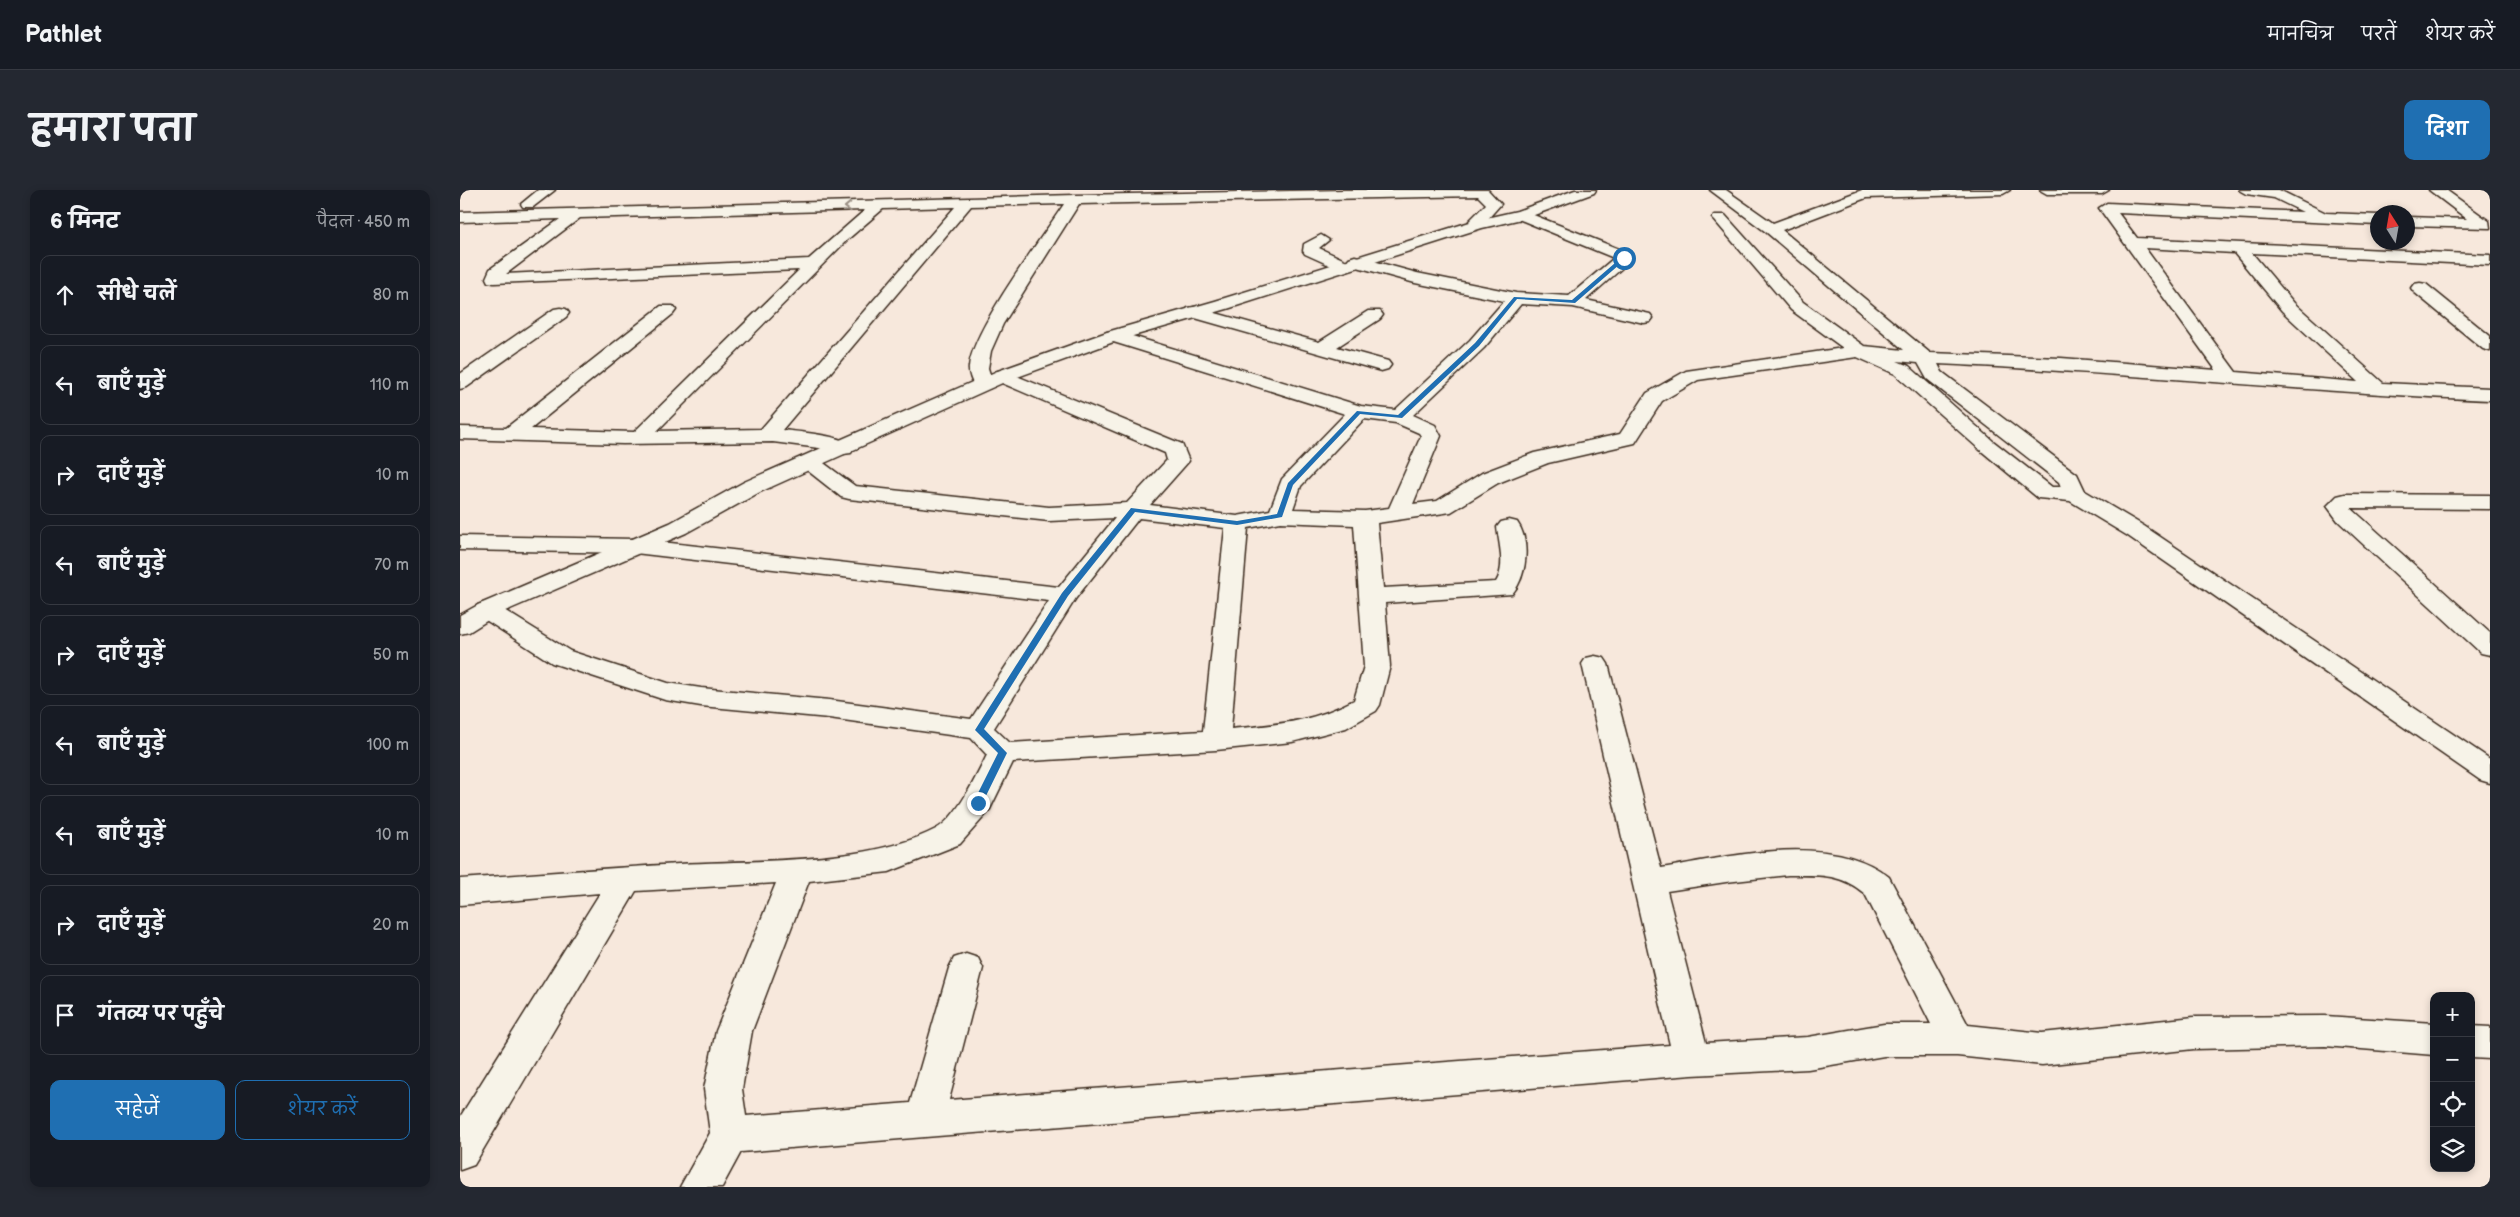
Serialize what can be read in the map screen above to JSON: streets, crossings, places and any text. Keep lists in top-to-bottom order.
{
  "north": "top",
  "page": {
    "header": "Pathlet",
    "nav": ["मानचित्र", "परतें", "शेयर करें"],
    "title": "हमारा पता",
    "buttons": [
      "दिशा",
      ["सहेजें", "शेयर करें"]
    ],
    "heading": ["6 मिनट", "पैदल · 450 m"],
    "list": [
      ["सीधे चलें", "80 m"],
      ["बाएँ मुड़ें", "110 m"],
      ["दाएँ मुड़ें", "10 m"],
      ["बाएँ मुड़ें", "70 m"],
      ["दाएँ मुड़ें", "50 m"],
      ["बाएँ मुड़ें", "100 m"],
      ["बाएँ मुड़ें", "10 m"],
      ["दाएँ मुड़ें", "20 m"],
      "गंतव्य पर पहुँचे"
    ],
    "map_buttons": ["+", "−"]
  }
}
